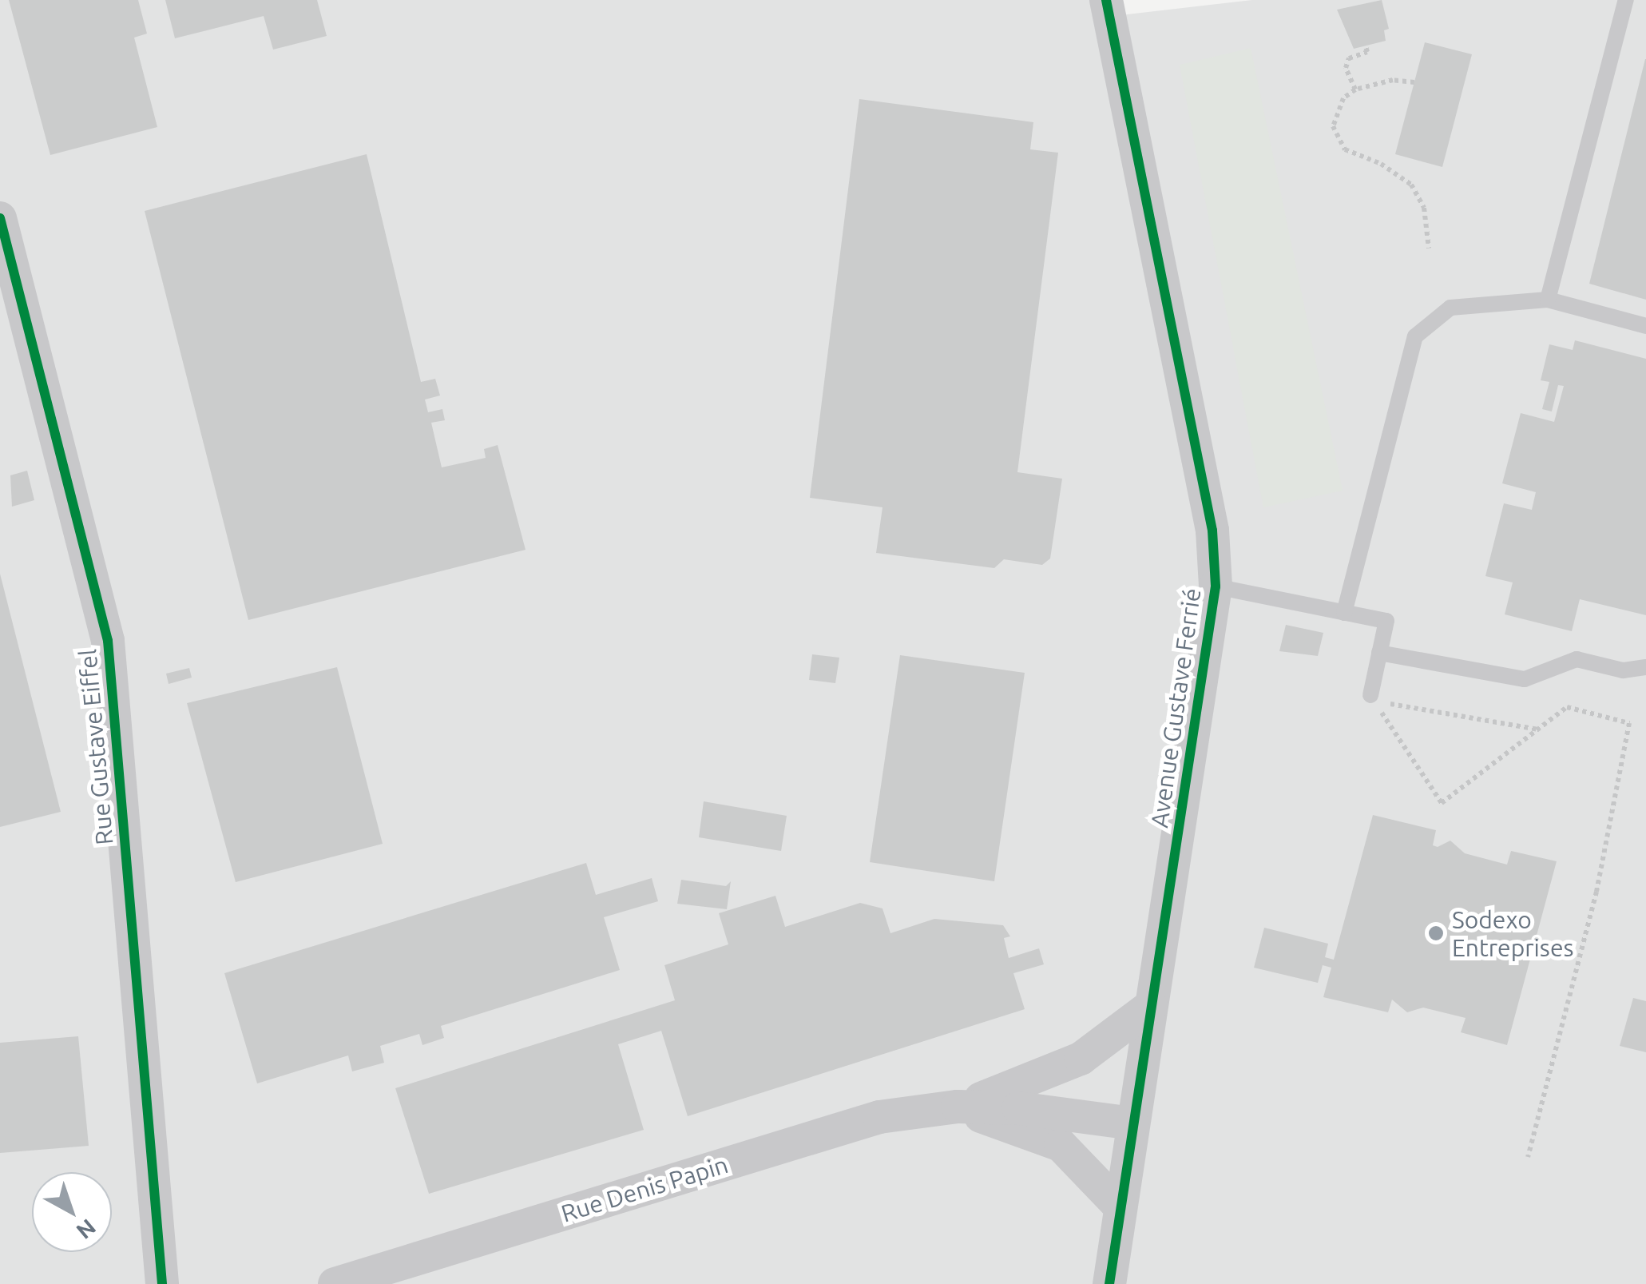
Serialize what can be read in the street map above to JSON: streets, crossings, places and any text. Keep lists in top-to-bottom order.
{
  "streets": {
    "street": ["Avenue Gustave Ferrié", "Rue Gustave Eiffel", "Rue Denis Papin"]
  },
  "crossings": [
    ["Avenue Gustave Ferrié", "Rue Denis Papin"]
  ],
  "places": ["Sodexo Entreprises"],
  "north": "bottom right"
}
